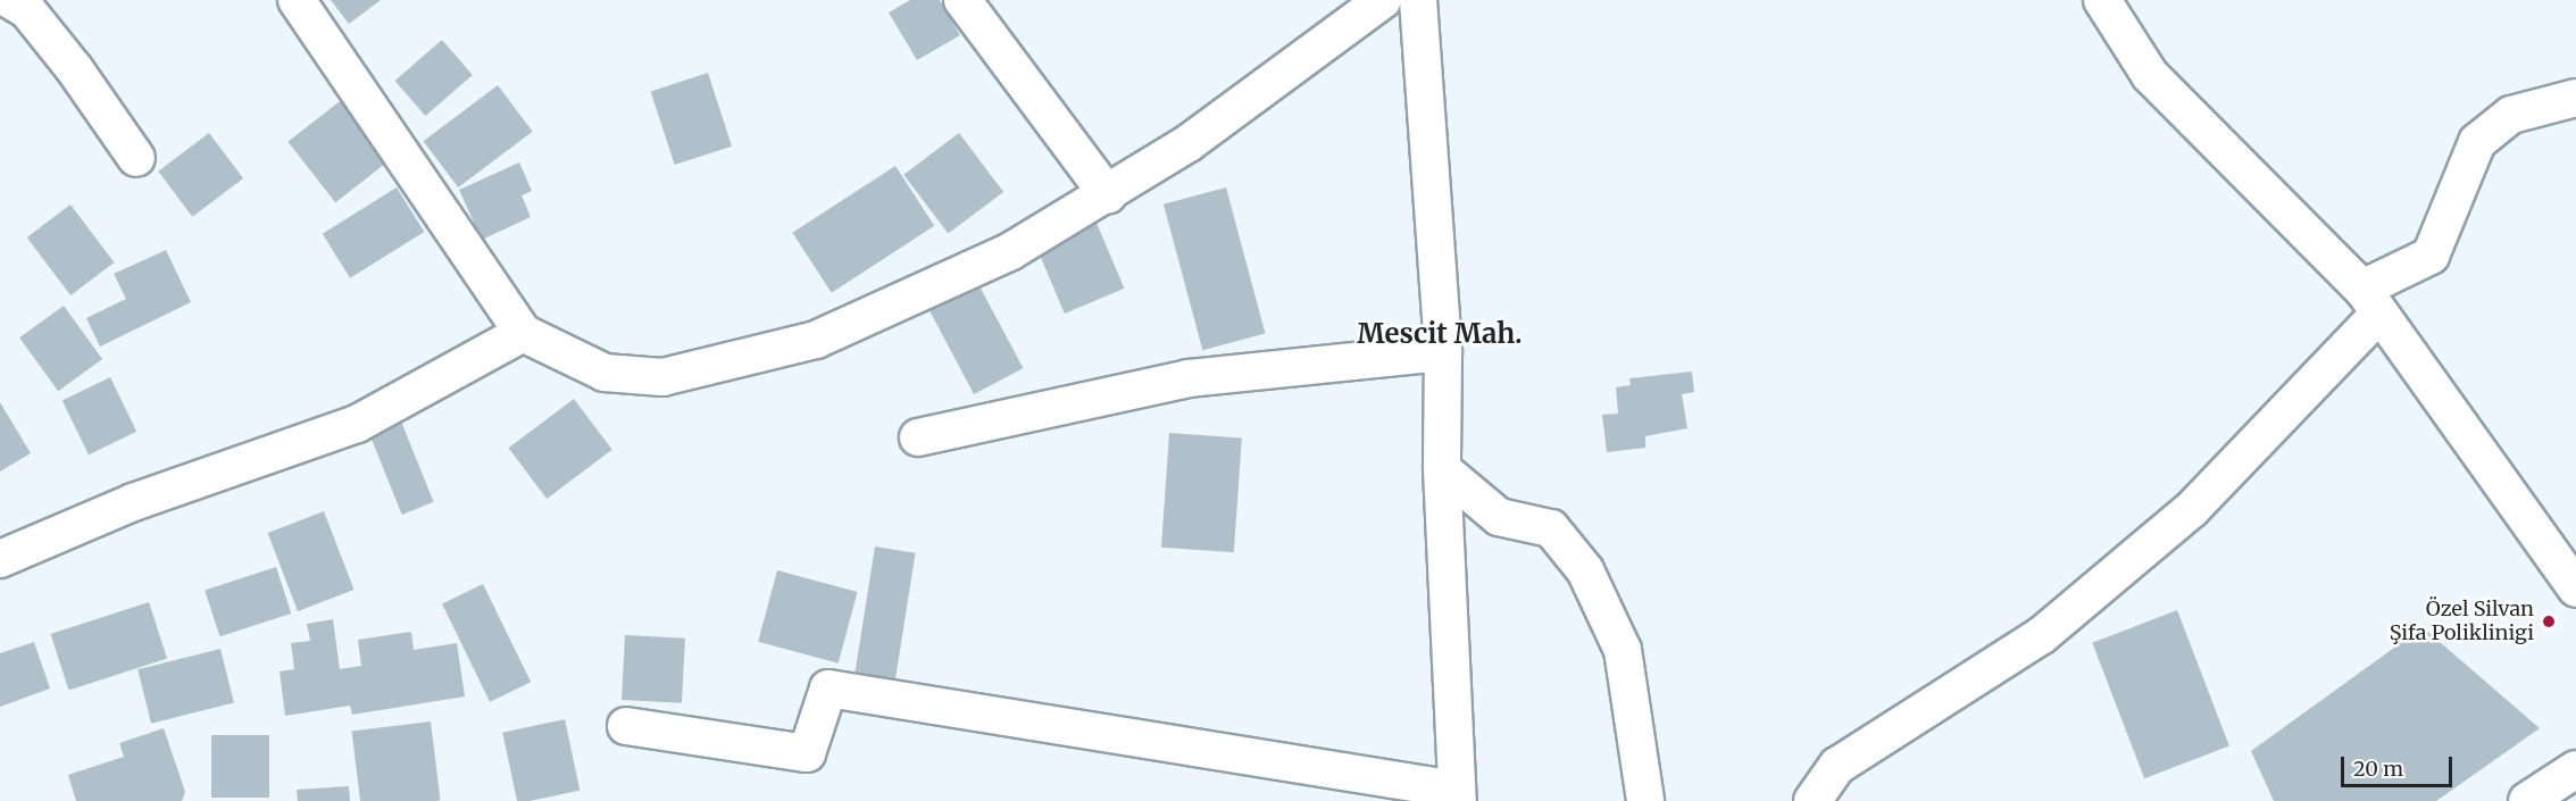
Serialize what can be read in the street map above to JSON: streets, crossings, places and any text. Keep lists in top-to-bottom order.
{
  "districts": ["Mescit Mah."],
  "places": ["Özel Silvan Şifa Poliklinigi"],
  "scale_bar": "20 m"
}
